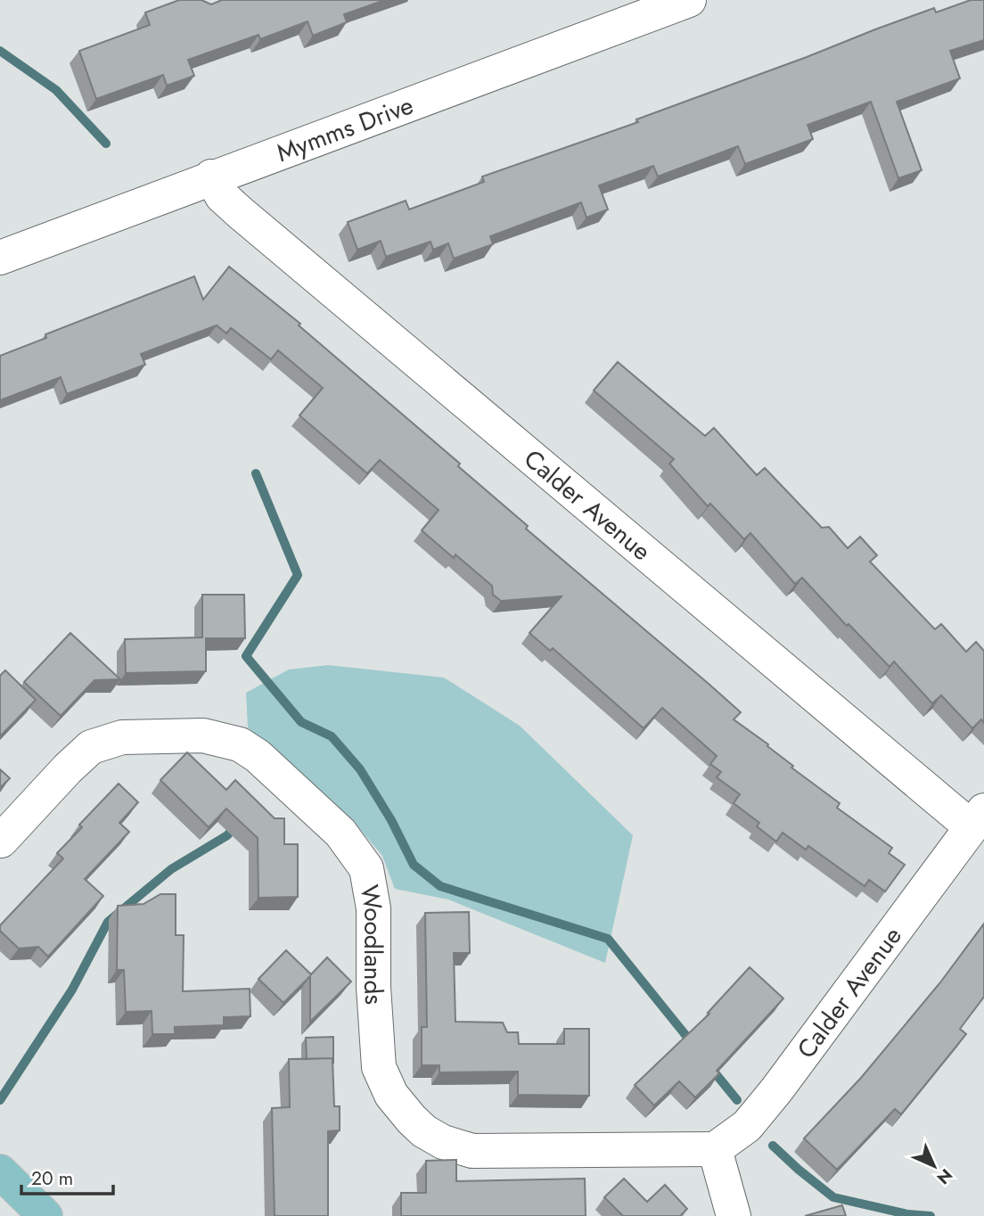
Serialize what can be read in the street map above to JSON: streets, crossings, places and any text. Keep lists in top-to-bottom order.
{
  "streets": {
    "street": ["Mymms Drive", "Calder Avenue", "Woodlands"]
  },
  "crossings": [
    ["Mymms Drive", "Calder Avenue"],
    ["Calder Avenue", "Woodlands"]
  ],
  "scale_bar": "20 m",
  "north": "bottom right"
}
